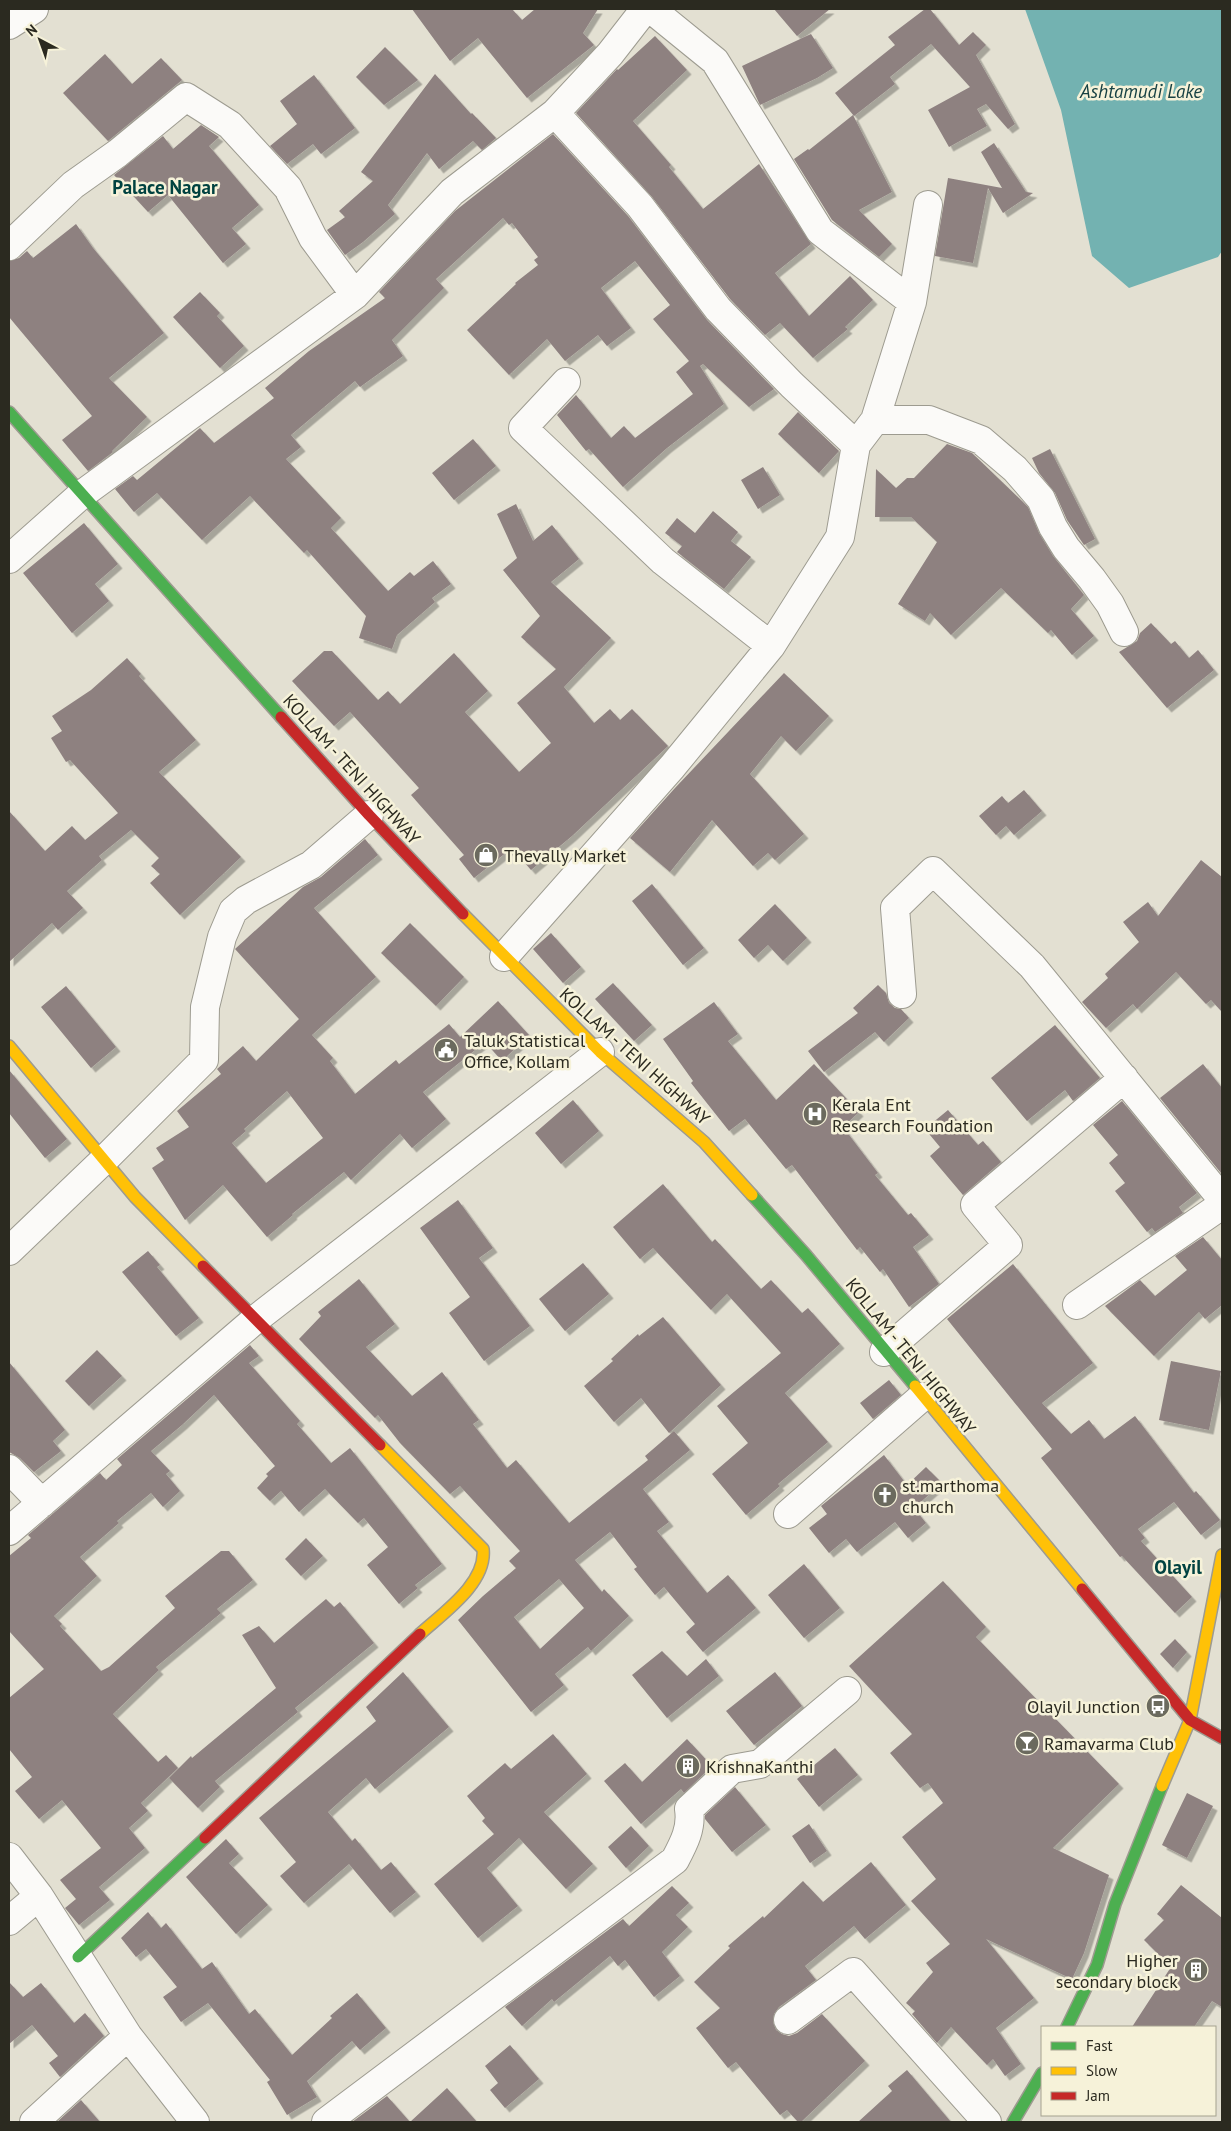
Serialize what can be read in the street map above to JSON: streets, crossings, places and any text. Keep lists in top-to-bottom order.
{
  "streets": {
    "street": ["KOLLAM - TENI HIGHWAY"]
  },
  "districts": ["Palace Nagar", "Olayil"],
  "water": ["Ashtamudi Lake"],
  "places": {
    "shop": ["Thevally Market"],
    "public building": ["Taluk Statistical Office, Kollam"],
    "hospital": ["Kerala Ent Research Foundation"],
    "church": ["st.marthoma church"],
    "bus stop": ["Olayil Junction"],
    "bar": ["Ramavarma Club"],
    "building": ["KrishnaKanthi", "Higher secondary block"]
  },
  "legend": ["Fast", "Slow", "Jam"],
  "north": "top left"
}
